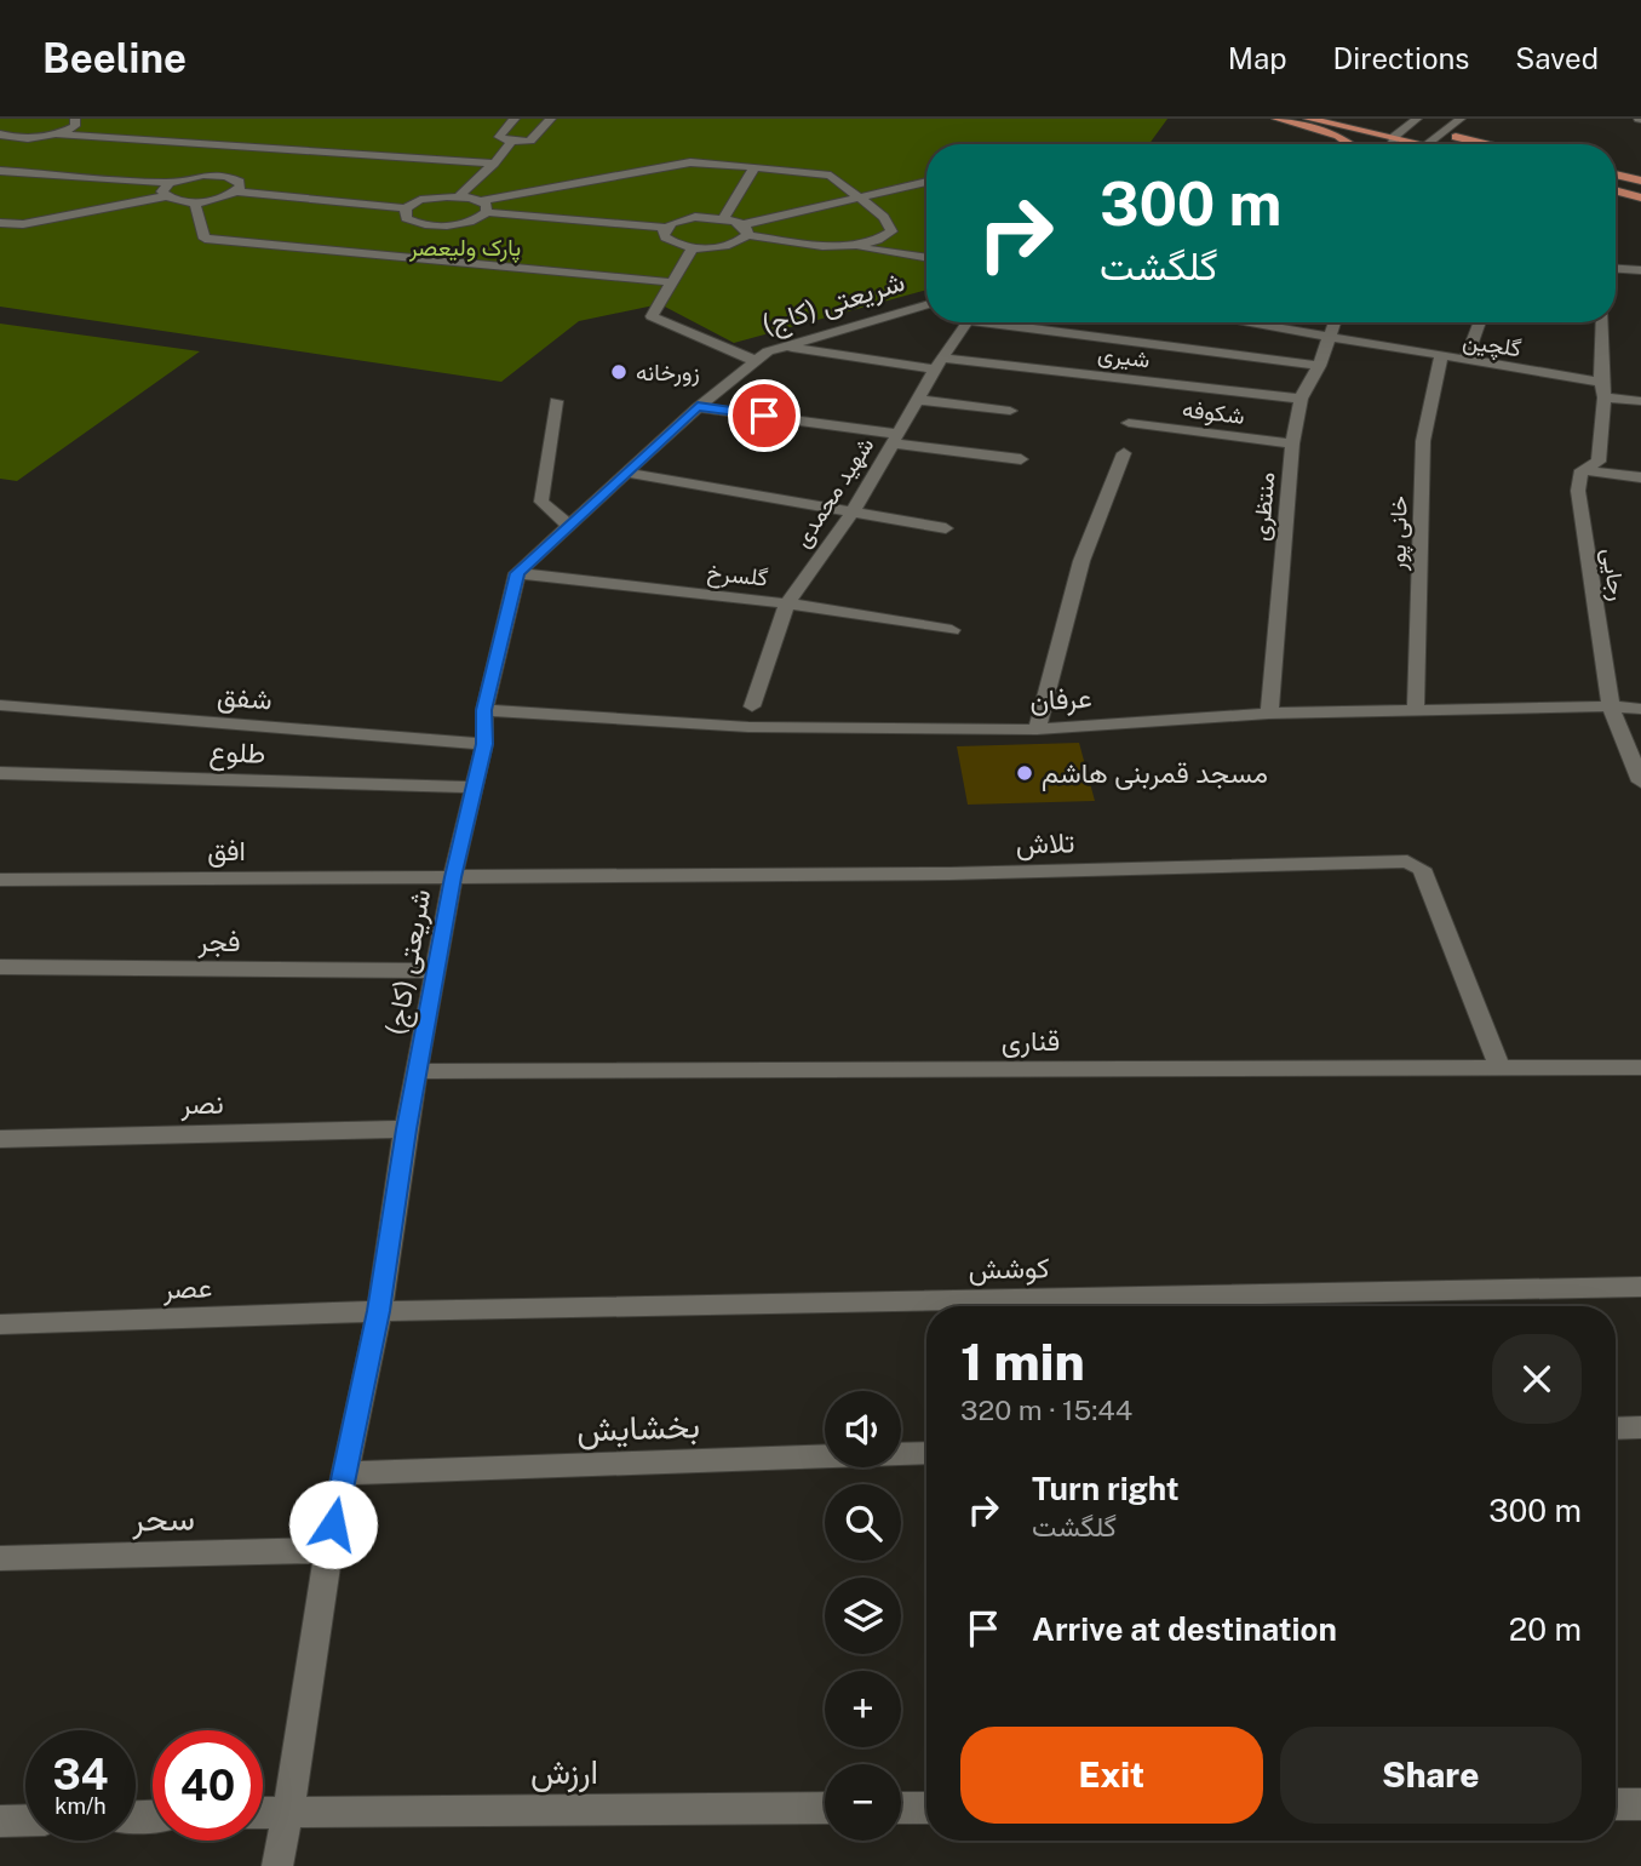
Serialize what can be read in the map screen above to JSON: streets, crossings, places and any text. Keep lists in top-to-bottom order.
{
  "streets": {
    "street": [
      "شریعتی (کاج)",
      "گلچین",
      "شیری",
      "شکوفه",
      "شهید محمدی",
      "منتظری",
      "خانی پور",
      "گلسرخ",
      "رجایی",
      "شفق",
      "عرفان",
      "طلوع",
      "تلاش",
      "افق",
      "فجر",
      "قناری",
      "نصر",
      "کوشش",
      "عصر",
      "بخشایش",
      "سحر",
      "ارزش"
    ]
  },
  "crossings": [
    ["شریعتی (کاج)", "گلسرخ"],
    ["شریعتی (کاج)", "شفق"],
    ["شریعتی (کاج)", "عرفان"],
    ["شریعتی (کاج)", "طلوع"],
    ["شریعتی (کاج)", "تلاش"],
    ["شریعتی (کاج)", "افق"],
    ["شریعتی (کاج)", "فجر"],
    ["شریعتی (کاج)", "قناری"],
    ["شریعتی (کاج)", "نصر"],
    ["شریعتی (کاج)", "کوشش"],
    ["شریعتی (کاج)", "عصر"],
    ["شریعتی (کاج)", "بخشایش"],
    ["شریعتی (کاج)", "سحر"],
    ["شریعتی (کاج)", "ارزش"],
    ["گلچین", "منتظری"],
    ["گلچین", "خانی پور"],
    ["شیری", "شهید محمدی"],
    ["شیری", "منتظری"],
    ["شکوفه", "منتظری"],
    ["شهید محمدی", "گلسرخ"],
    ["منتظری", "عرفان"],
    ["خانی پور", "عرفان"],
    ["رجایی", "عرفان"],
    ["تلاش", "افق"],
    ["تلاش", "قناری"],
    ["کوشش", "عصر"]
  ],
  "parks": ["پارک ولیعصر"],
  "places": ["زورخانه", "مسجد قمربنی هاشم"],
  "page": {
    "header": "Beeline",
    "nav": ["Map", "Directions", "Saved"],
    "turn": ["300 m", "گلگشت"],
    "heading": ["1 min", "320 m · 15:44"],
    "map_buttons": ["+", "−"],
    "list": [
      {
        "name": "Turn right",
        "note": "گلگشت",
        "value": "300 m"
      },
      {
        "name": "Arrive at destination",
        "value": "20 m"
      }
    ],
    "buttons": ["Exit", "Share"],
    "speed": "34 km/h",
    "limit": "40"
  }
}
